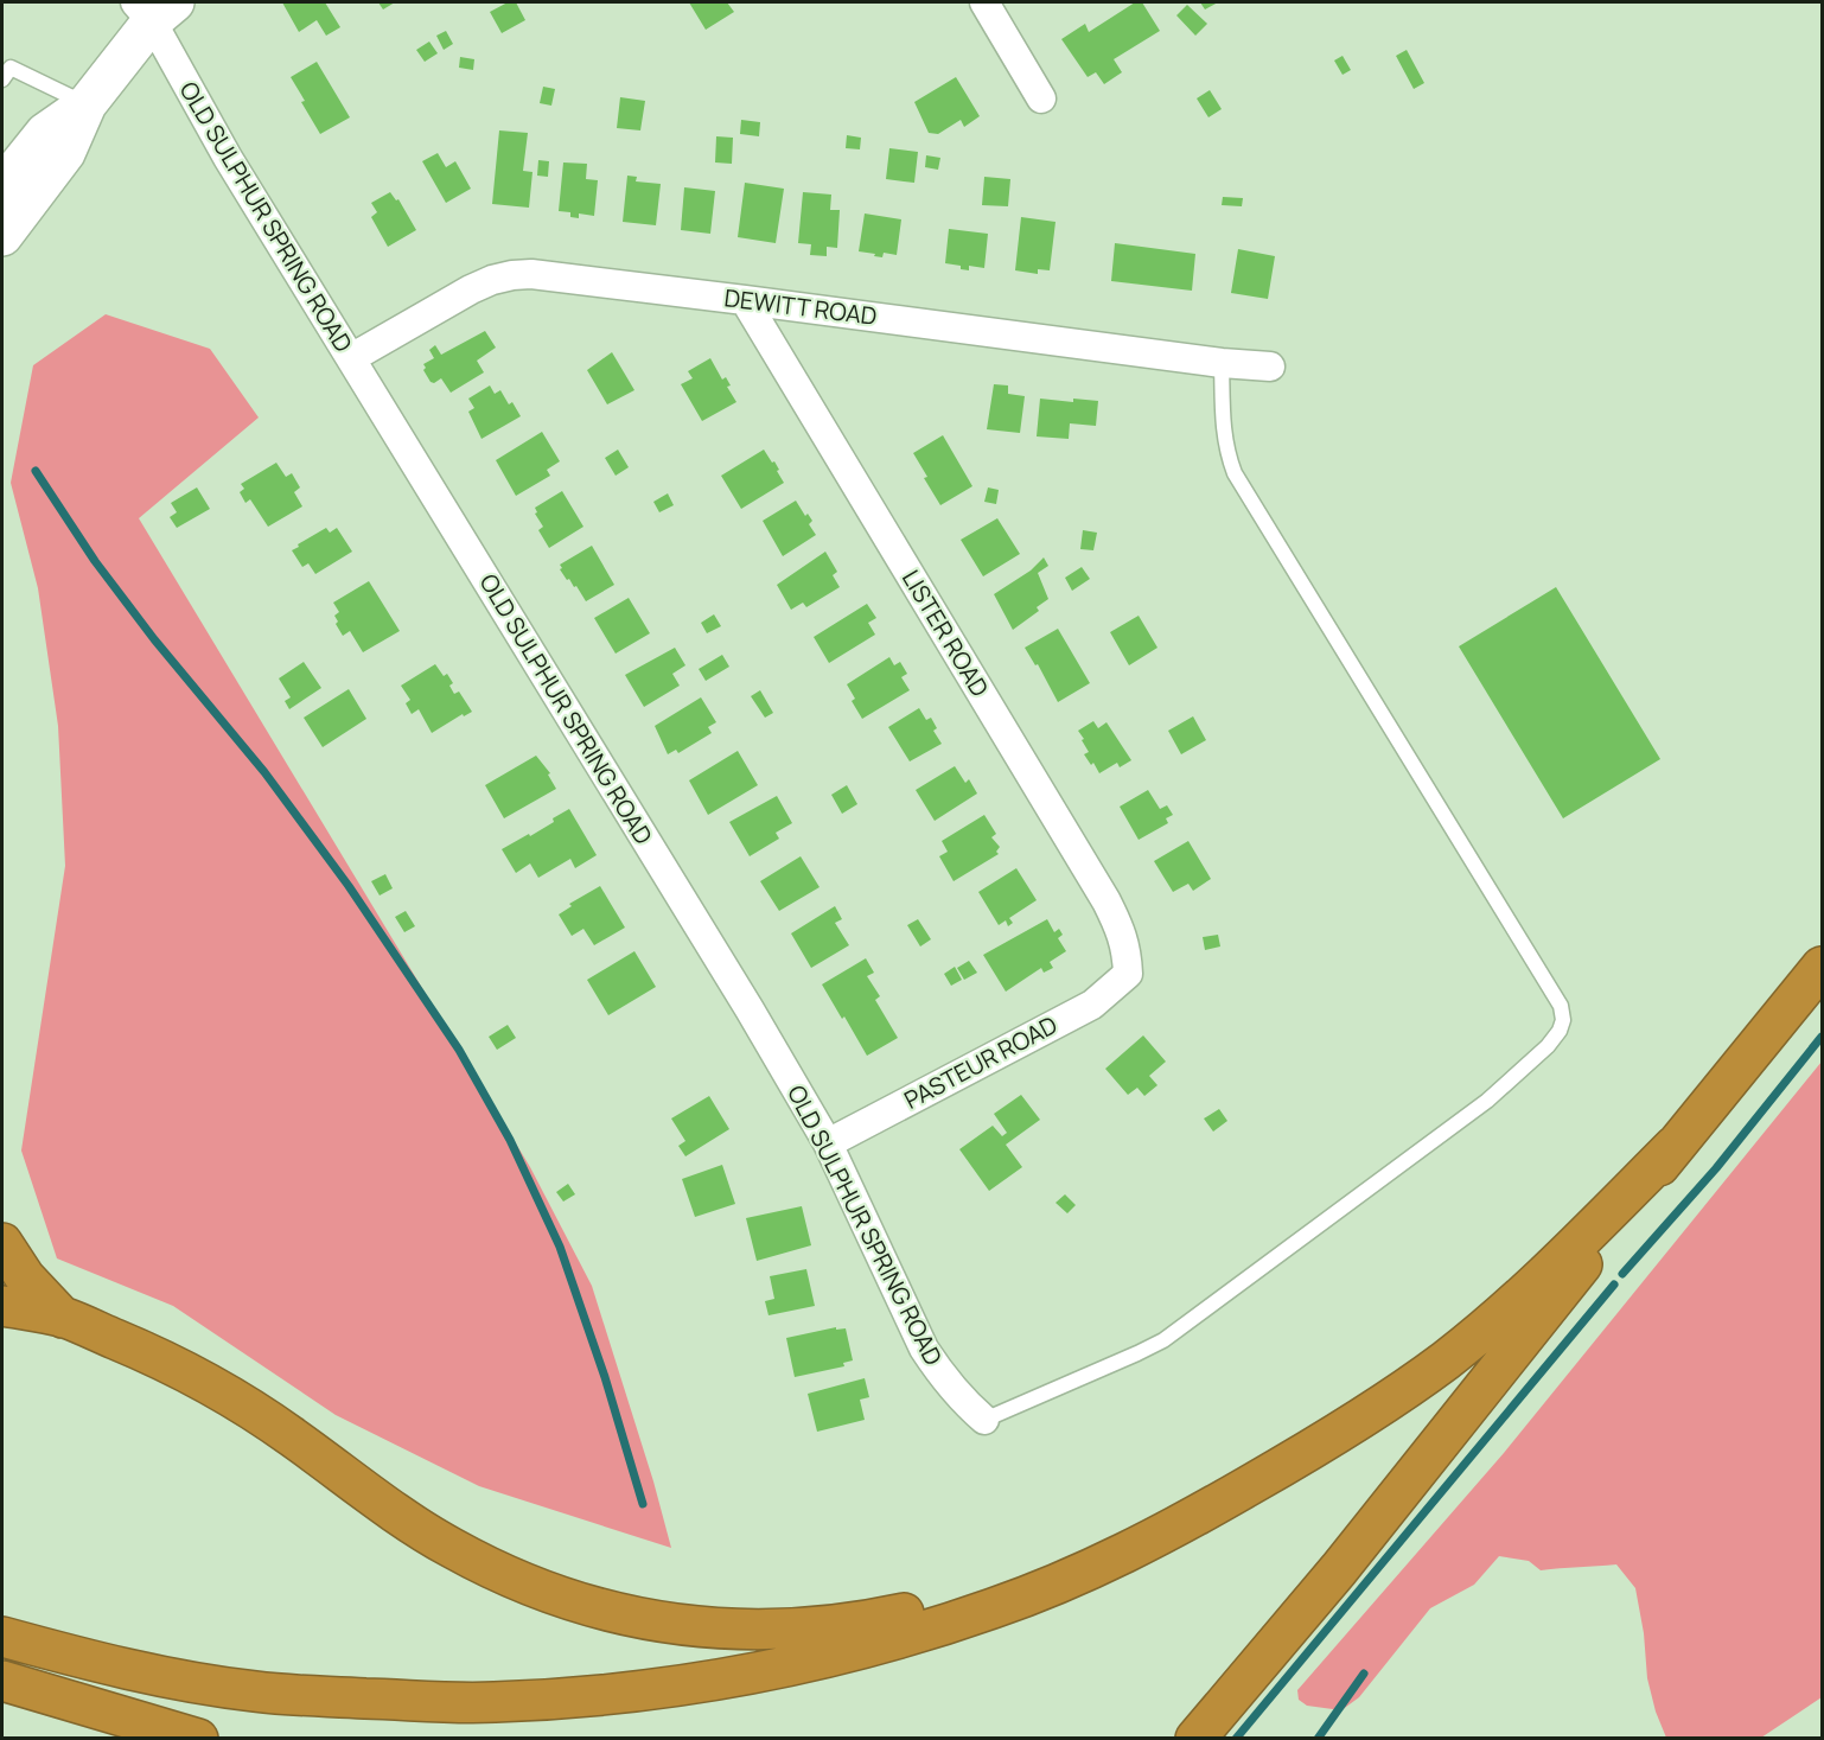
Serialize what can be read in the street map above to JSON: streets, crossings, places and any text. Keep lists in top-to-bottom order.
{
  "streets": {
    "street": [
      "OLD SULPHUR SPRING ROAD",
      "DEWITT ROAD",
      "LISTER ROAD",
      "PASTEUR ROAD"
    ]
  },
  "crossings": [
    ["OLD SULPHUR SPRING ROAD", "DEWITT ROAD"],
    ["OLD SULPHUR SPRING ROAD", "PASTEUR ROAD"],
    ["DEWITT ROAD", "LISTER ROAD"],
    ["LISTER ROAD", "PASTEUR ROAD"]
  ]
}
